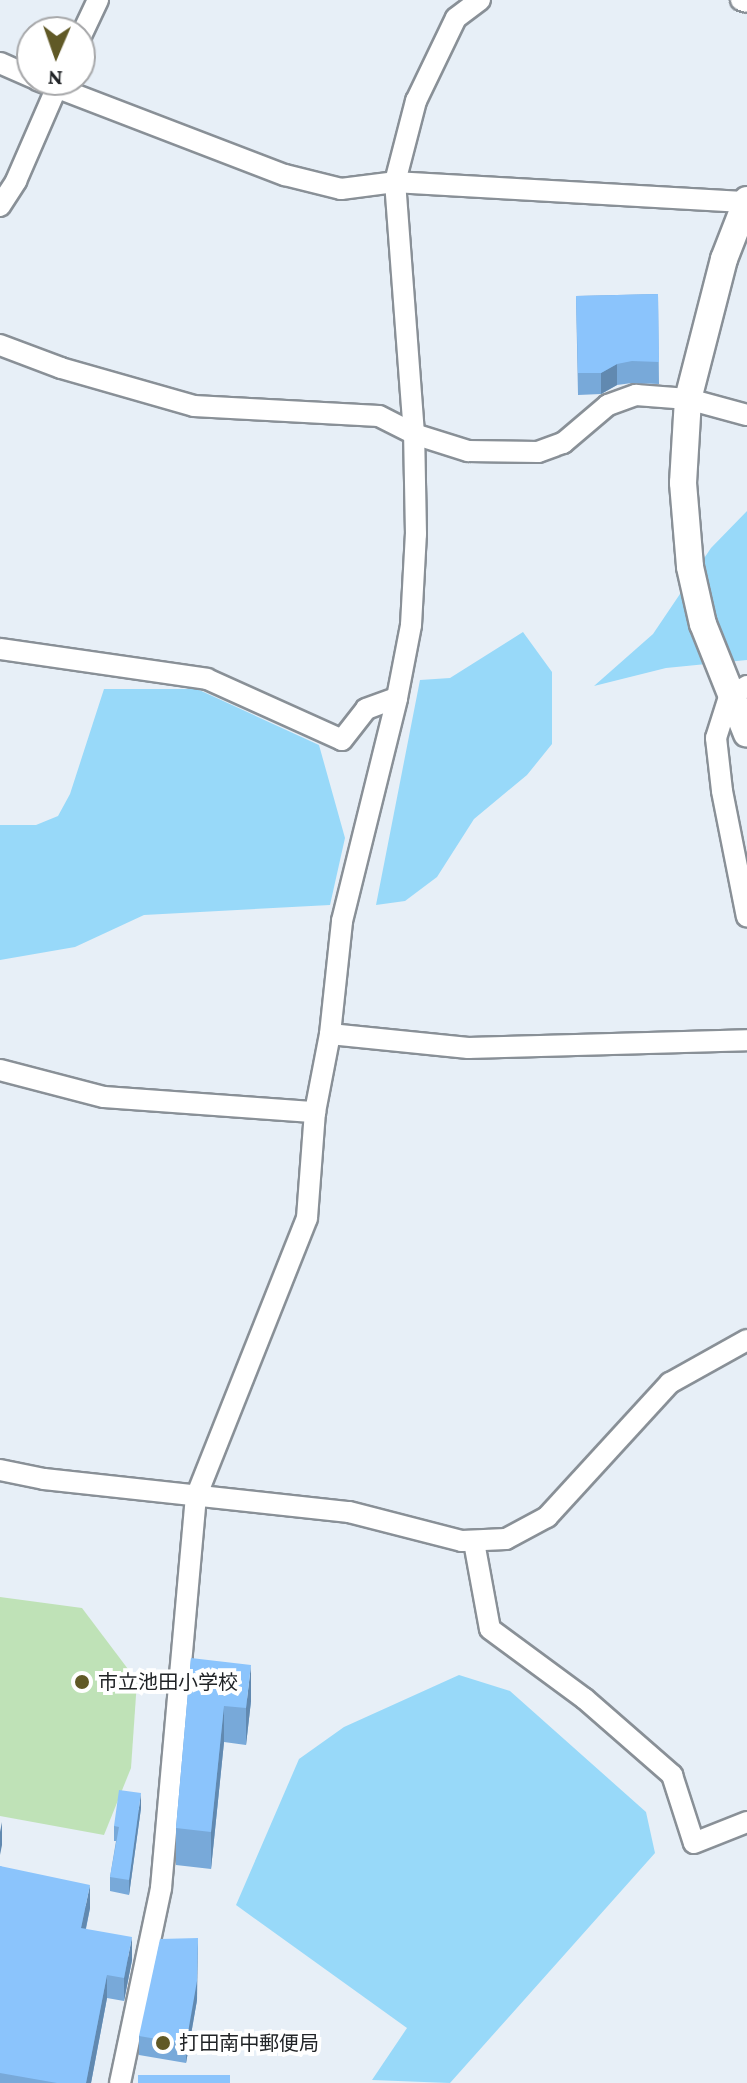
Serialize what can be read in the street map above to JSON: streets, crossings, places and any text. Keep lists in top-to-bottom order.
{
  "places": ["市立池田小学校", "打田南中郵便局"],
  "north": "bottom"
}
